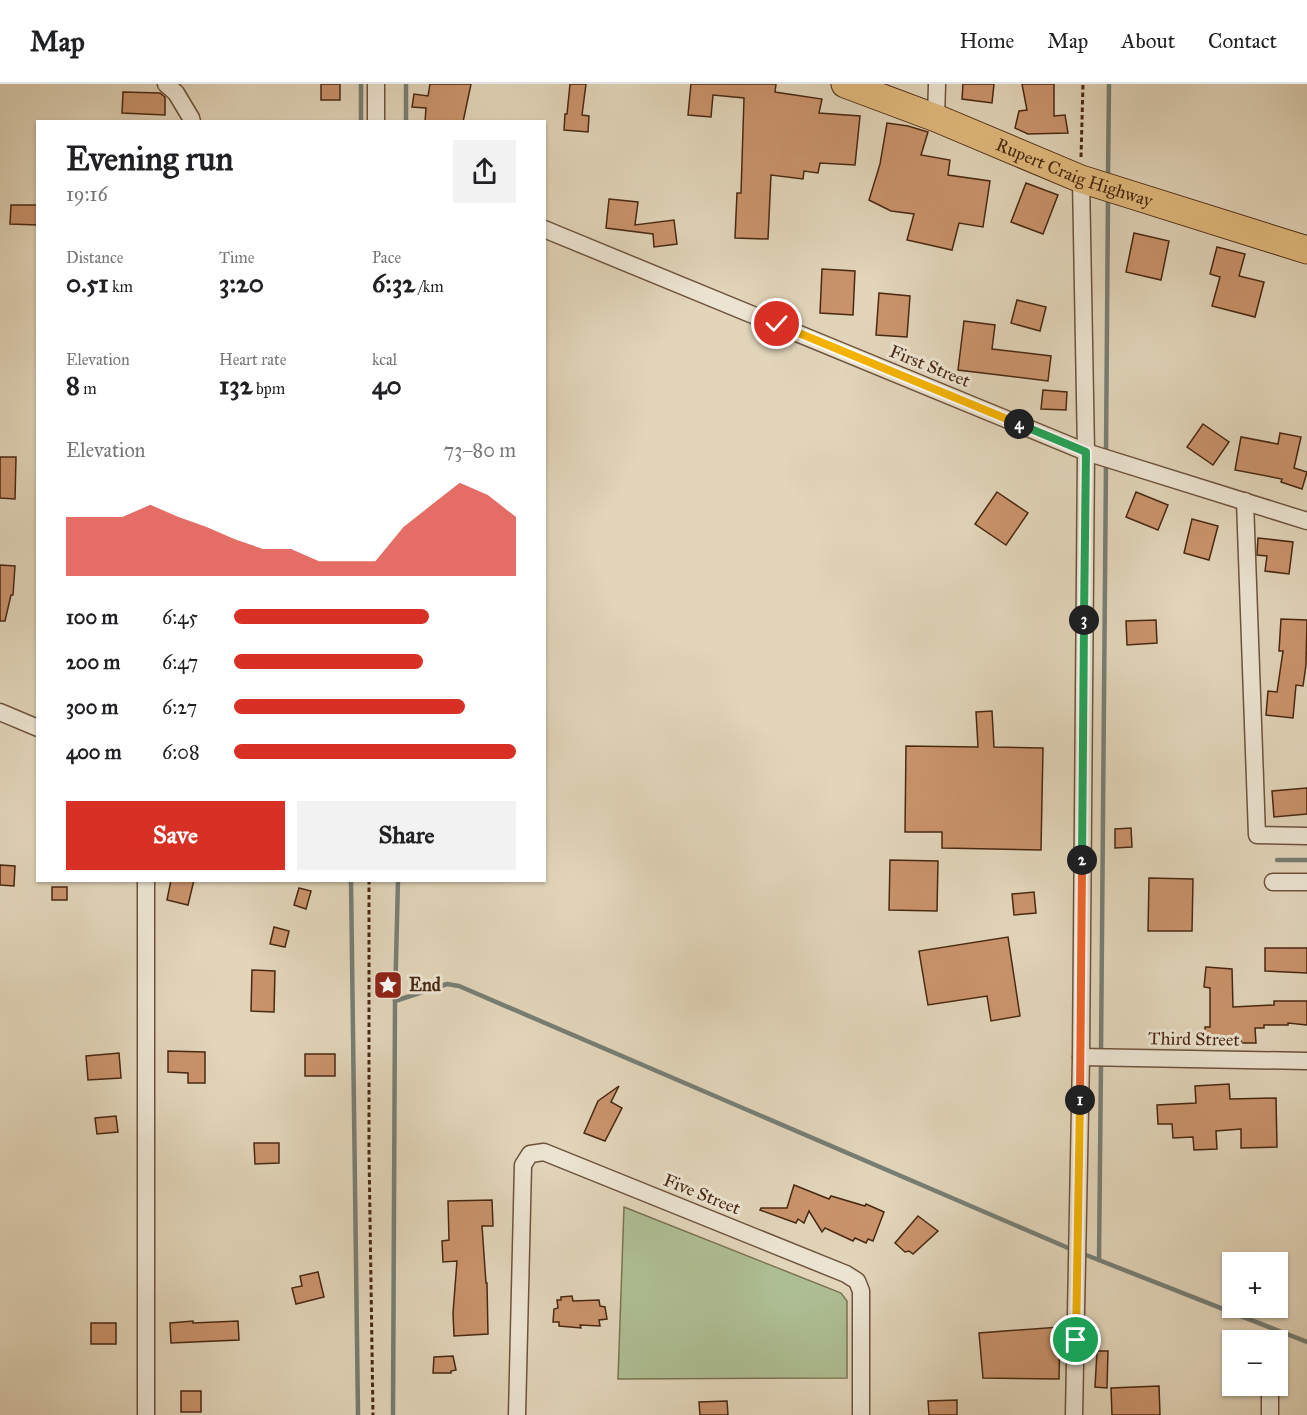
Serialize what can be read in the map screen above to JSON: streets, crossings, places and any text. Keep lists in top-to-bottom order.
{
  "streets": {
    "main road": ["Rupert Craig Highway"],
    "street": ["First Street", "Third Street", "Five Street"]
  },
  "places": {
    "place": ["End"]
  },
  "page": {
    "header": "Map",
    "nav": [
      "Home",
      "Map",
      "About",
      "Contact"
    ],
    "heading": ["Evening run", "19:16"],
    "stats": [
      ["Distance", "0.51 km"],
      ["Time", "3:20"],
      ["Pace", "6:32 /km"],
      ["Elevation", "8 m"],
      ["Heart rate", "132 bpm"],
      ["kcal", "40"]
    ],
    "pins": [
      "4",
      "3",
      "2",
      "1"
    ],
    "chart": ["Elevation", "73–80 m"],
    "list": [
      {
        "name": "100 m",
        "note": "6:45"
      },
      {
        "name": "200 m",
        "note": "6:47"
      },
      {
        "name": "300 m",
        "note": "6:27"
      },
      {
        "name": "400 m",
        "note": "6:08"
      }
    ],
    "buttons": ["Save", "Share"],
    "map_buttons": ["+", "−"]
  }
}
